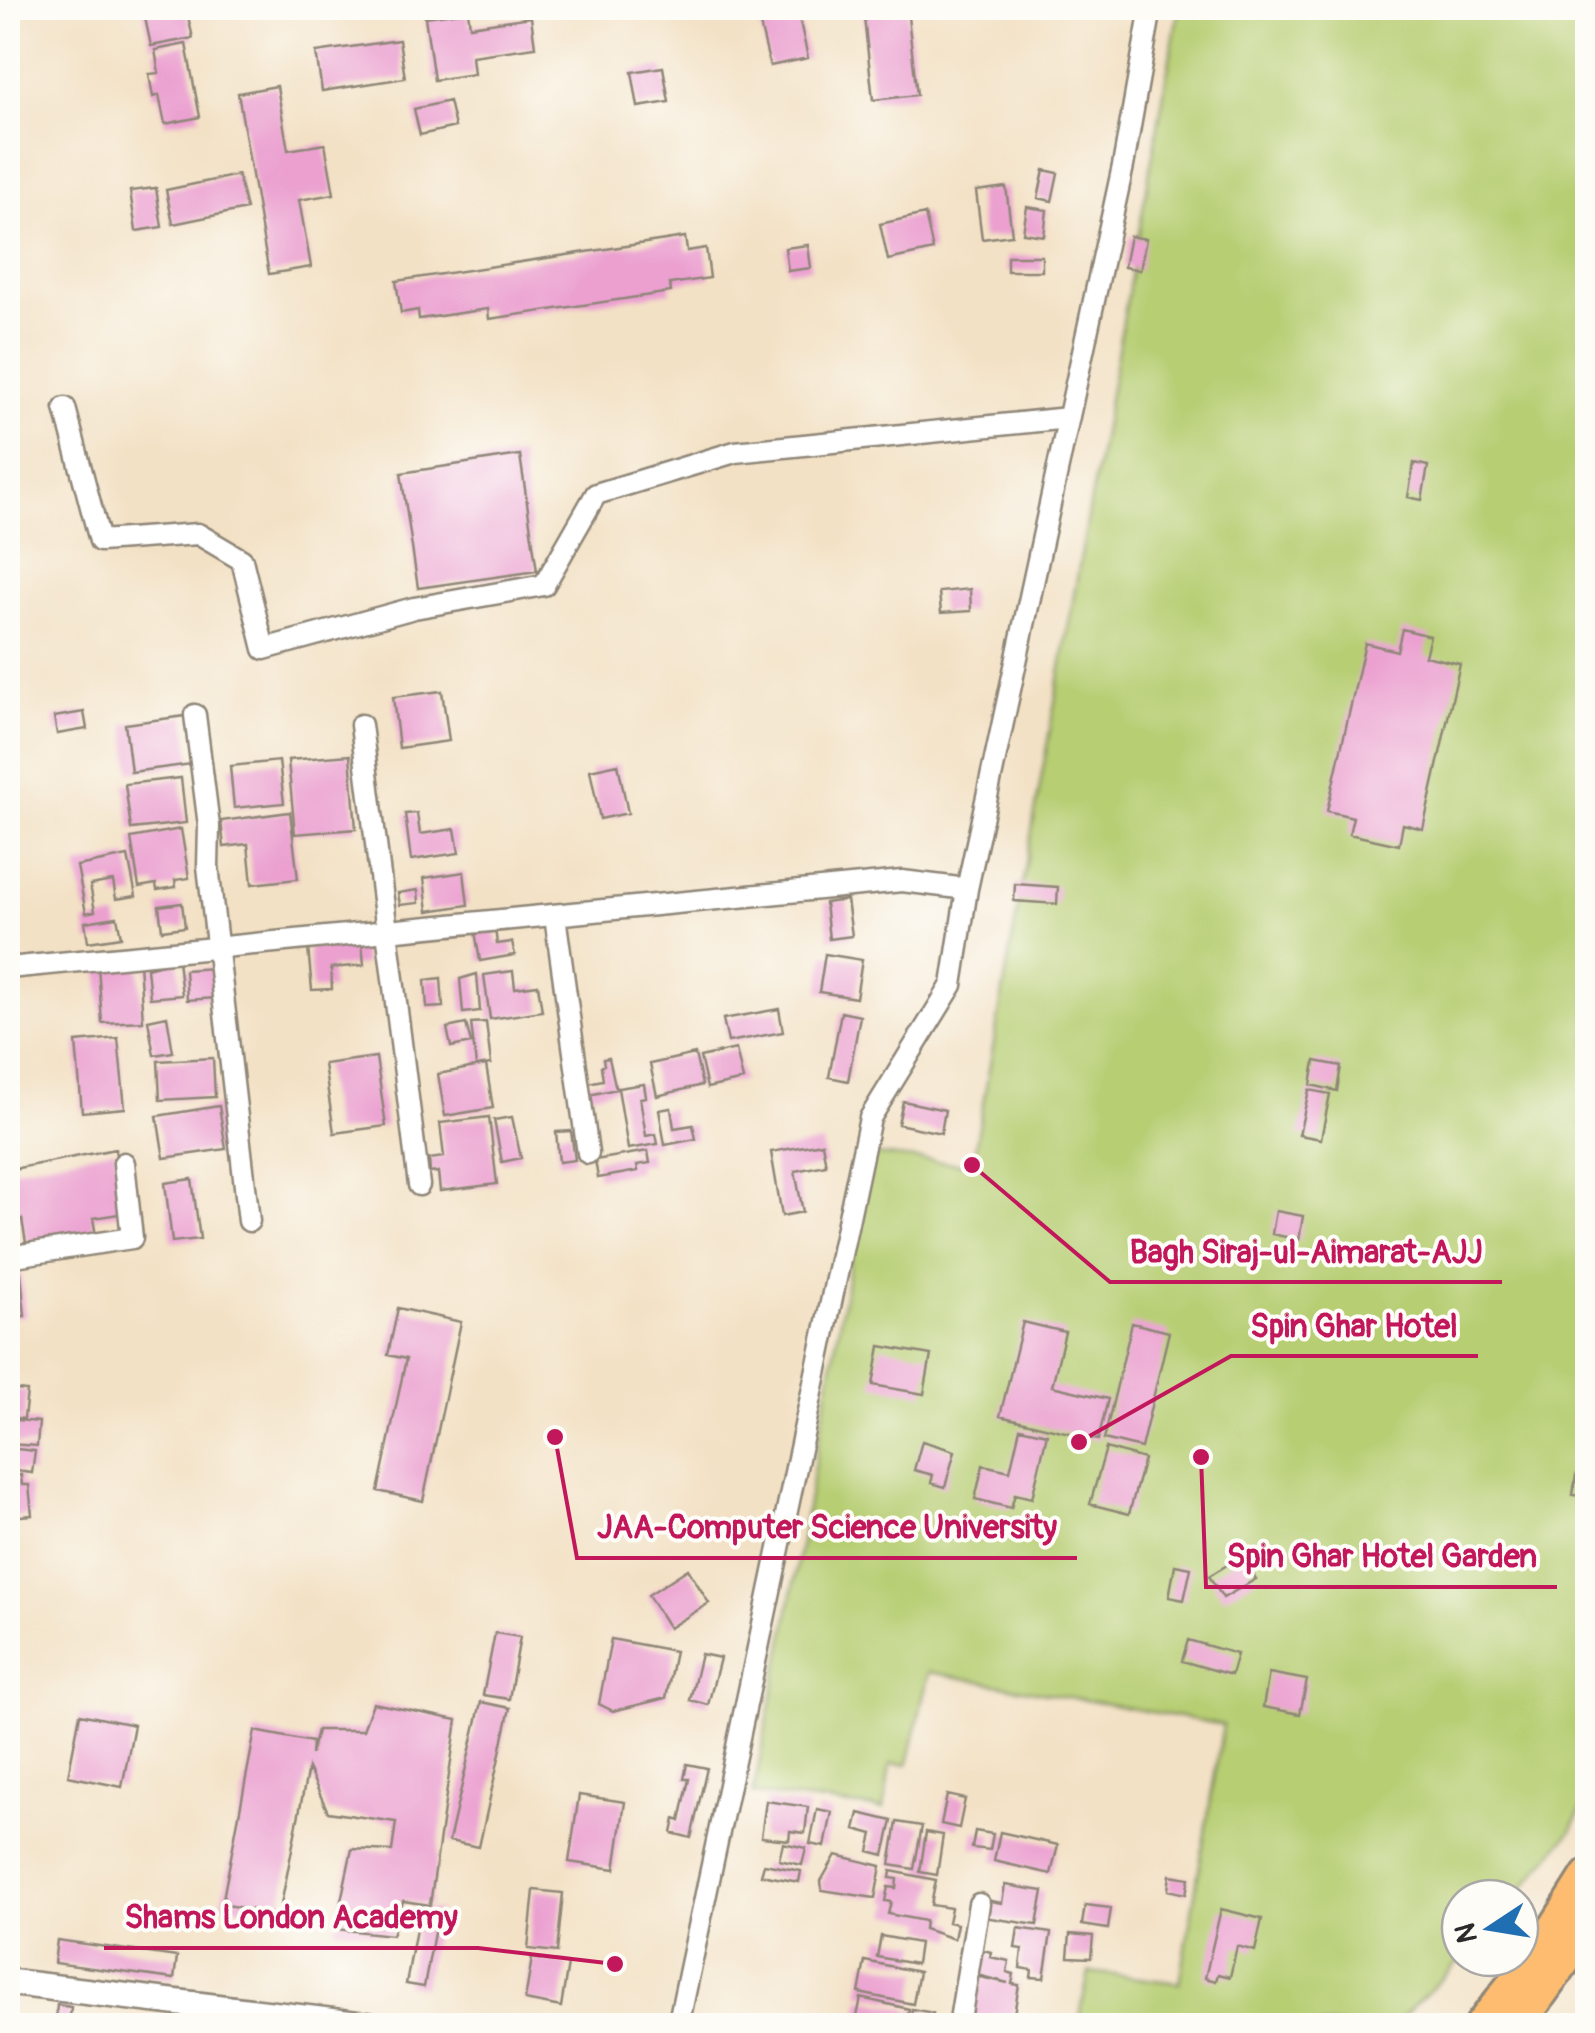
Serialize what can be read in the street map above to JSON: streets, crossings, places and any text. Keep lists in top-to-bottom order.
{
  "places": [
    "Bagh Siraj-ul-Aimarat-AJJ",
    "JAA-Computer Science University",
    "Spin Ghar Hotel",
    "Spin Ghar Hotel Garden",
    "Shams London Academy"
  ],
  "north": "left"
}
